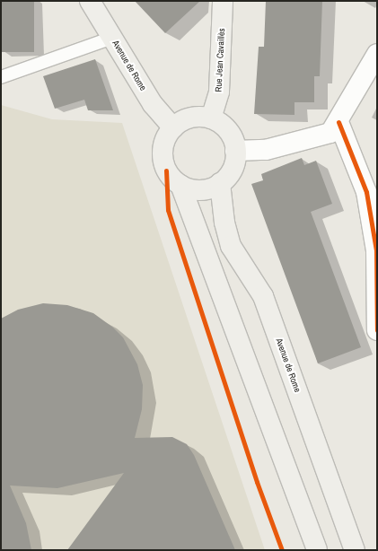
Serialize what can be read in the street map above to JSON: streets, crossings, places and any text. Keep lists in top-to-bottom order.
{
  "streets": {
    "main road": ["Rue Jean Cavaillès", "Avenue de Rome"]
  },
  "crossings": [
    ["Rue Jean Cavaillès", "Avenue de Rome"]
  ]
}
